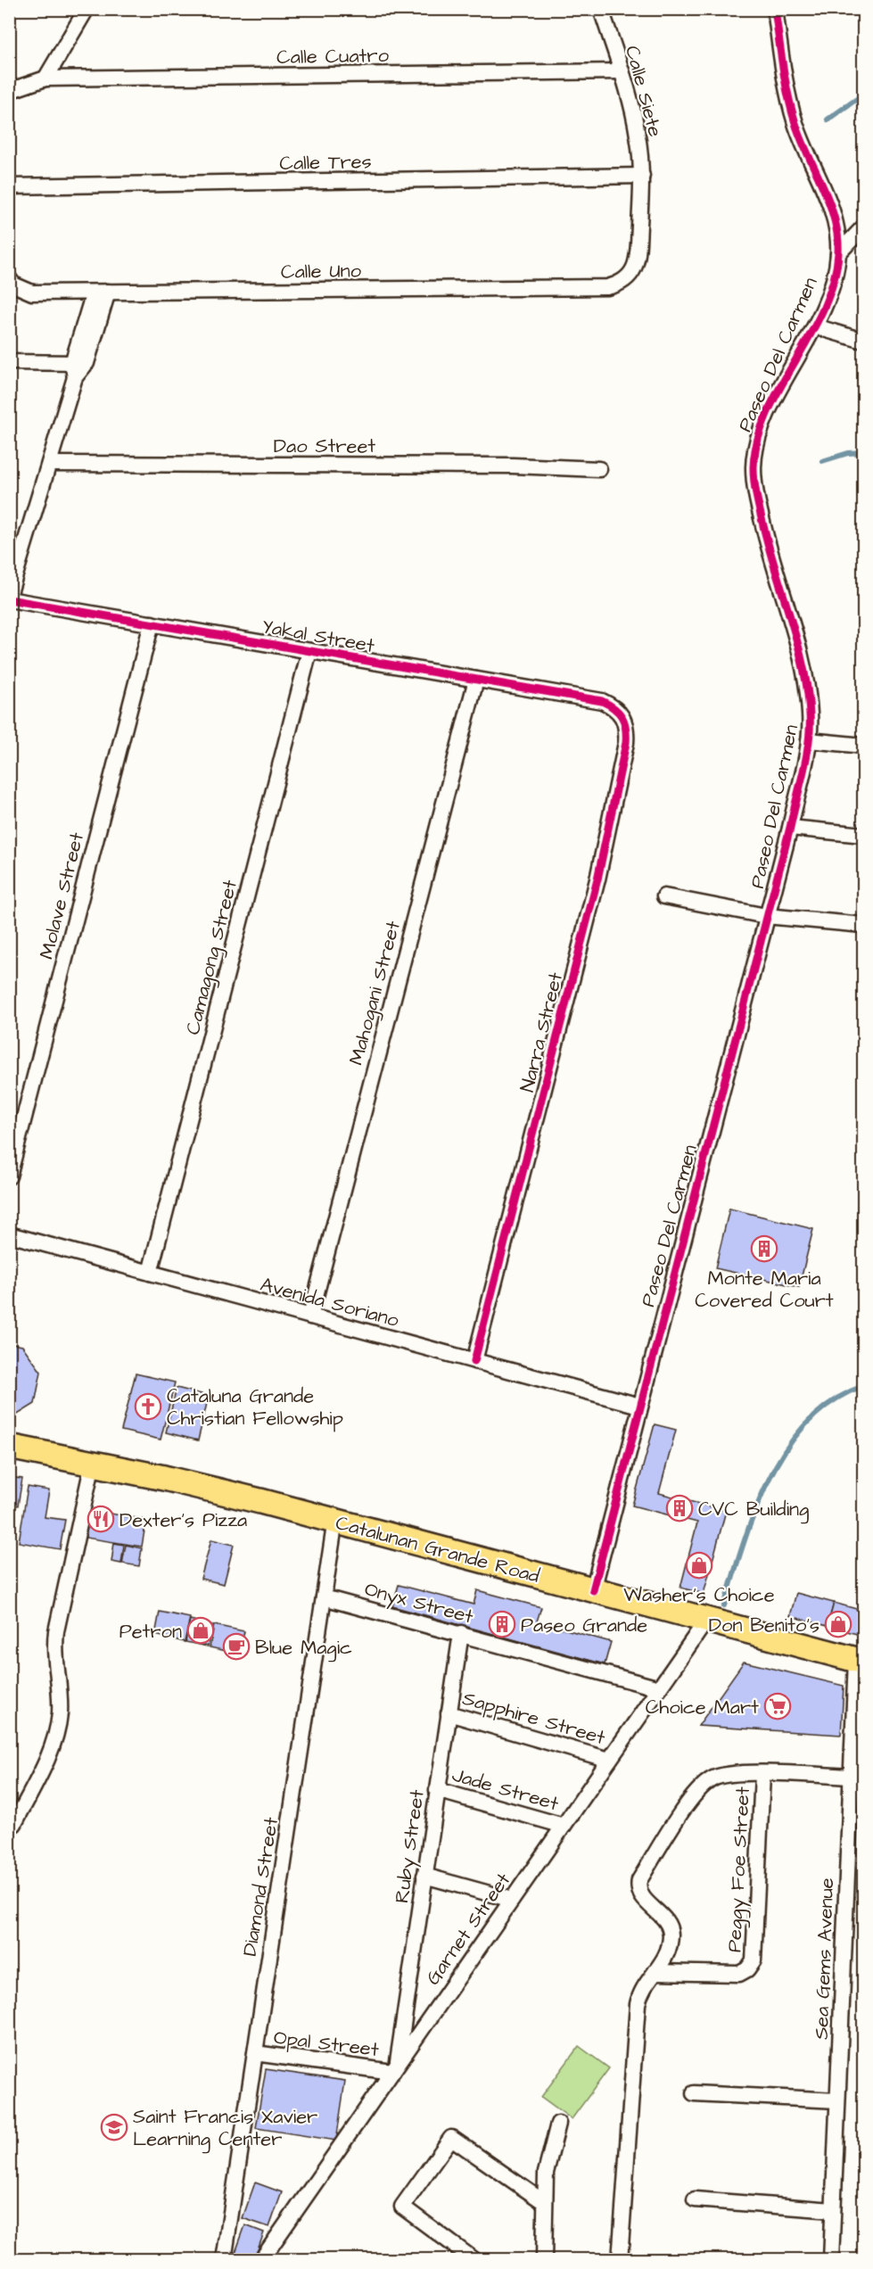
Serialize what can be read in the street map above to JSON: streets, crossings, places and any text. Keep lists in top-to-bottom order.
{
  "streets": {
    "main road": ["Catalunan Grande Road"],
    "street": [
      "Calle Cuatro",
      "Calle Siete",
      "Calle Tres",
      "Calle Uno",
      "Paseo Del Carmen",
      "Dao Street",
      "Yakal Street",
      "Molave Street",
      "Camagong Street",
      "Mahogani Street",
      "Narra Street",
      "Avenida Soriano",
      "Onyx Street",
      "Sapphire Street",
      "Jade Street",
      "Ruby Street",
      "Peggy Foe Street",
      "Diamond Street",
      "Garnet Street",
      "Sea Gems Avenue",
      "Opal Street"
    ]
  },
  "crossings": [
    ["Calle Cuatro", "Calle Siete"],
    ["Calle Siete", "Calle Tres"],
    ["Calle Siete", "Calle Uno"],
    ["Paseo Del Carmen", "Avenida Soriano"],
    ["Paseo Del Carmen", "Catalunan Grande Road"],
    ["Yakal Street", "Molave Street"],
    ["Yakal Street", "Camagong Street"],
    ["Yakal Street", "Mahogani Street"],
    ["Yakal Street", "Narra Street"],
    ["Camagong Street", "Avenida Soriano"],
    ["Mahogani Street", "Avenida Soriano"],
    ["Narra Street", "Avenida Soriano"],
    ["Catalunan Grande Road", "Diamond Street"],
    ["Catalunan Grande Road", "Garnet Street"],
    ["Catalunan Grande Road", "Sea Gems Avenue"],
    ["Onyx Street", "Ruby Street"],
    ["Onyx Street", "Diamond Street"],
    ["Onyx Street", "Garnet Street"],
    ["Sapphire Street", "Ruby Street"],
    ["Sapphire Street", "Garnet Street"],
    ["Jade Street", "Ruby Street"],
    ["Jade Street", "Garnet Street"],
    ["Ruby Street", "Garnet Street"],
    ["Ruby Street", "Opal Street"],
    ["Diamond Street", "Opal Street"],
    ["Garnet Street", "Opal Street"]
  ],
  "places": {
    "building": ["Monte Maria Covered Court", "CVC Building", "Paseo Grande"],
    "church": ["Cataluna Grande Christian Fellowship"],
    "restaurant": ["Dexter's Pizza"],
    "shop": ["Washer's Choice", "Don Benito's", "Petron"],
    "cafe": ["Blue Magic"],
    "supermarket": ["Choice Mart"],
    "school or university": ["Saint Francis Xavier Learning Center"]
  }
}
